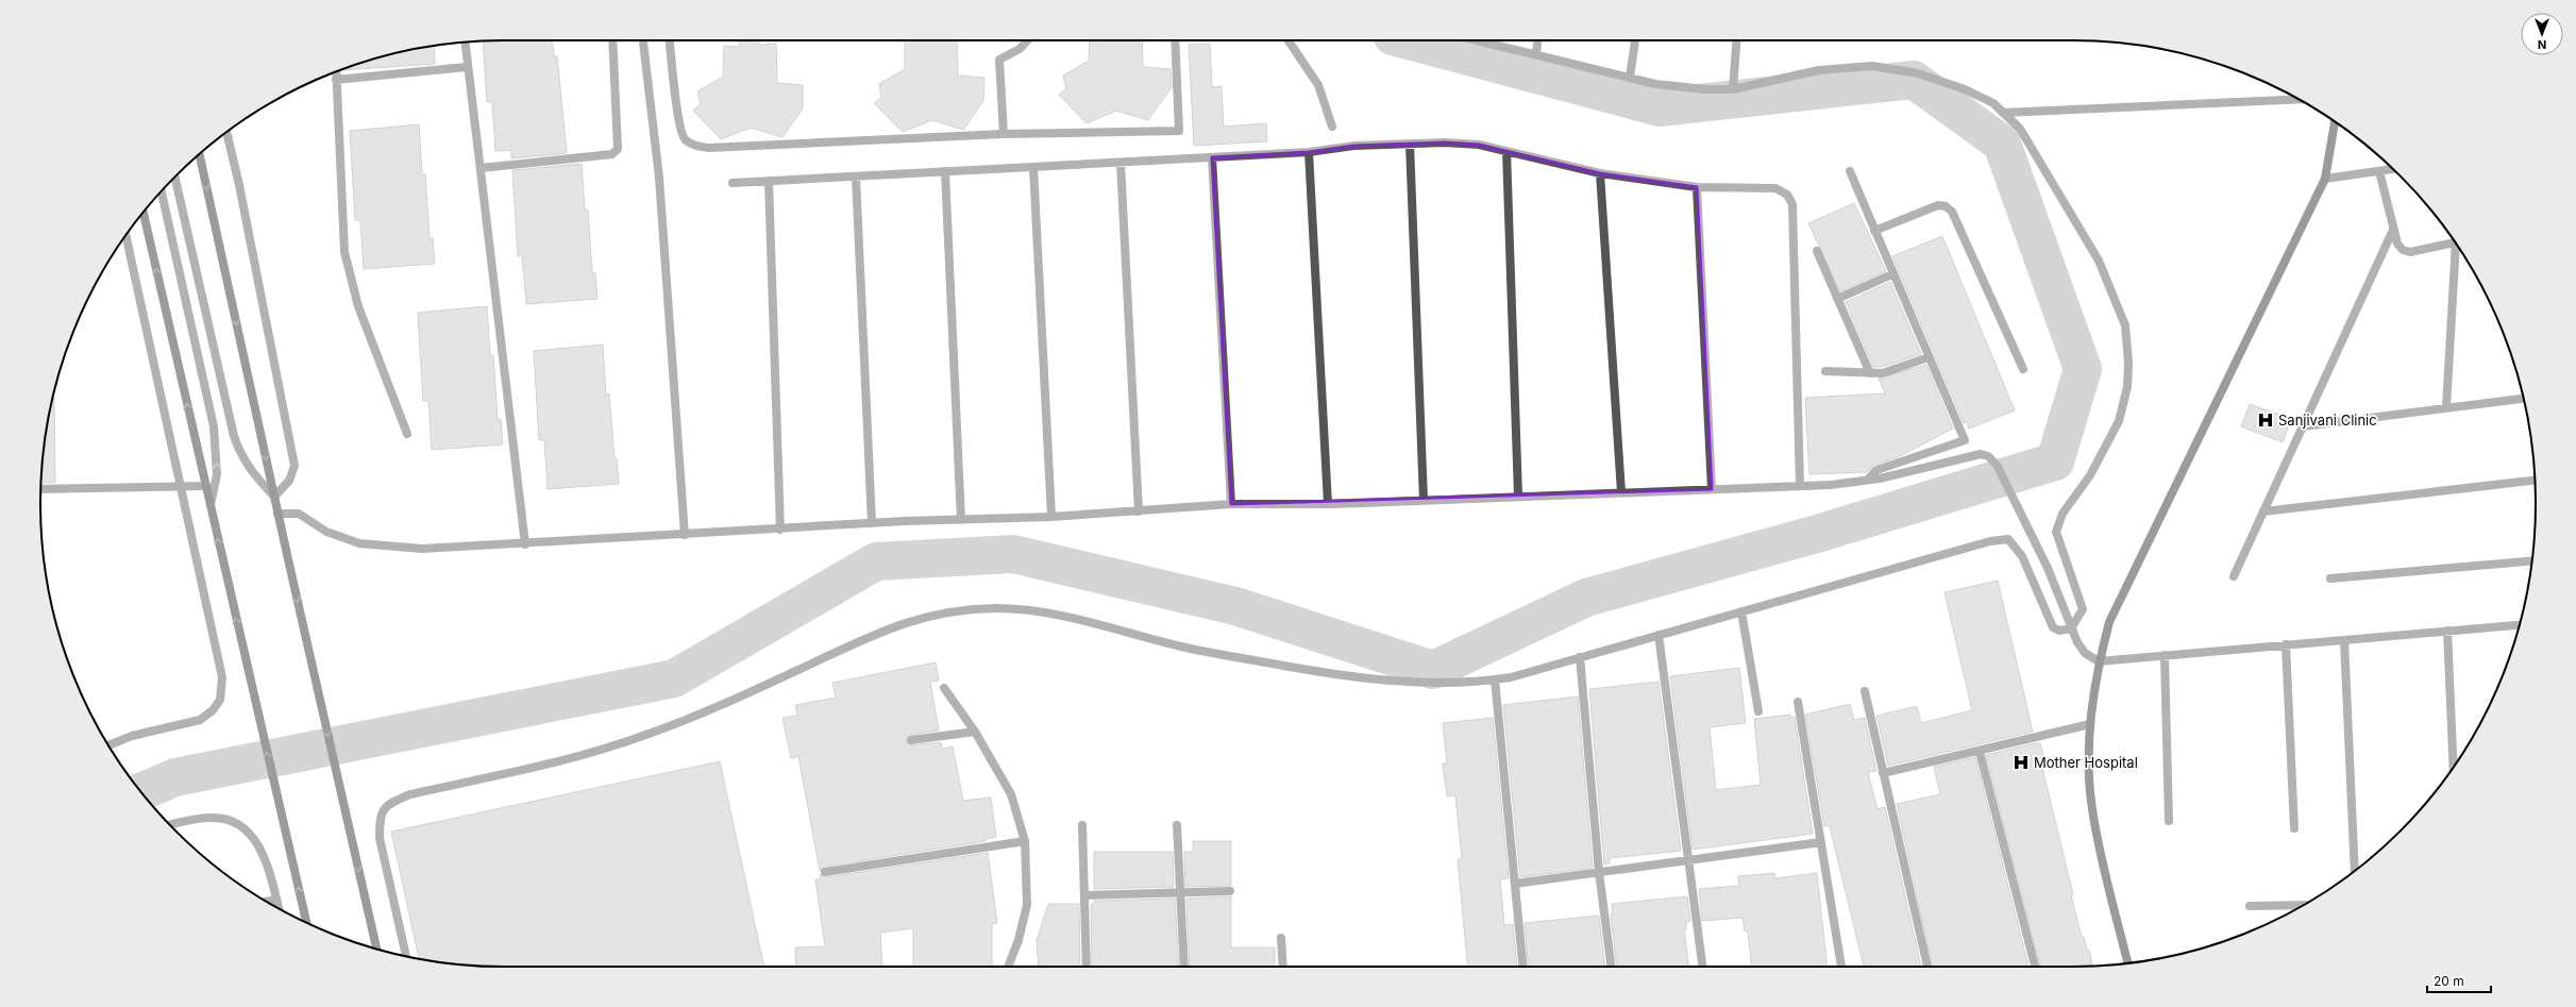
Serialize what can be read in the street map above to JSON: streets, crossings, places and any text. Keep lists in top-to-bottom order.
{
  "places": {
    "hospital": ["Sanjivani Clinic", "Mother Hospital"]
  },
  "scale_bar": "20 m",
  "north": "bottom"
}
